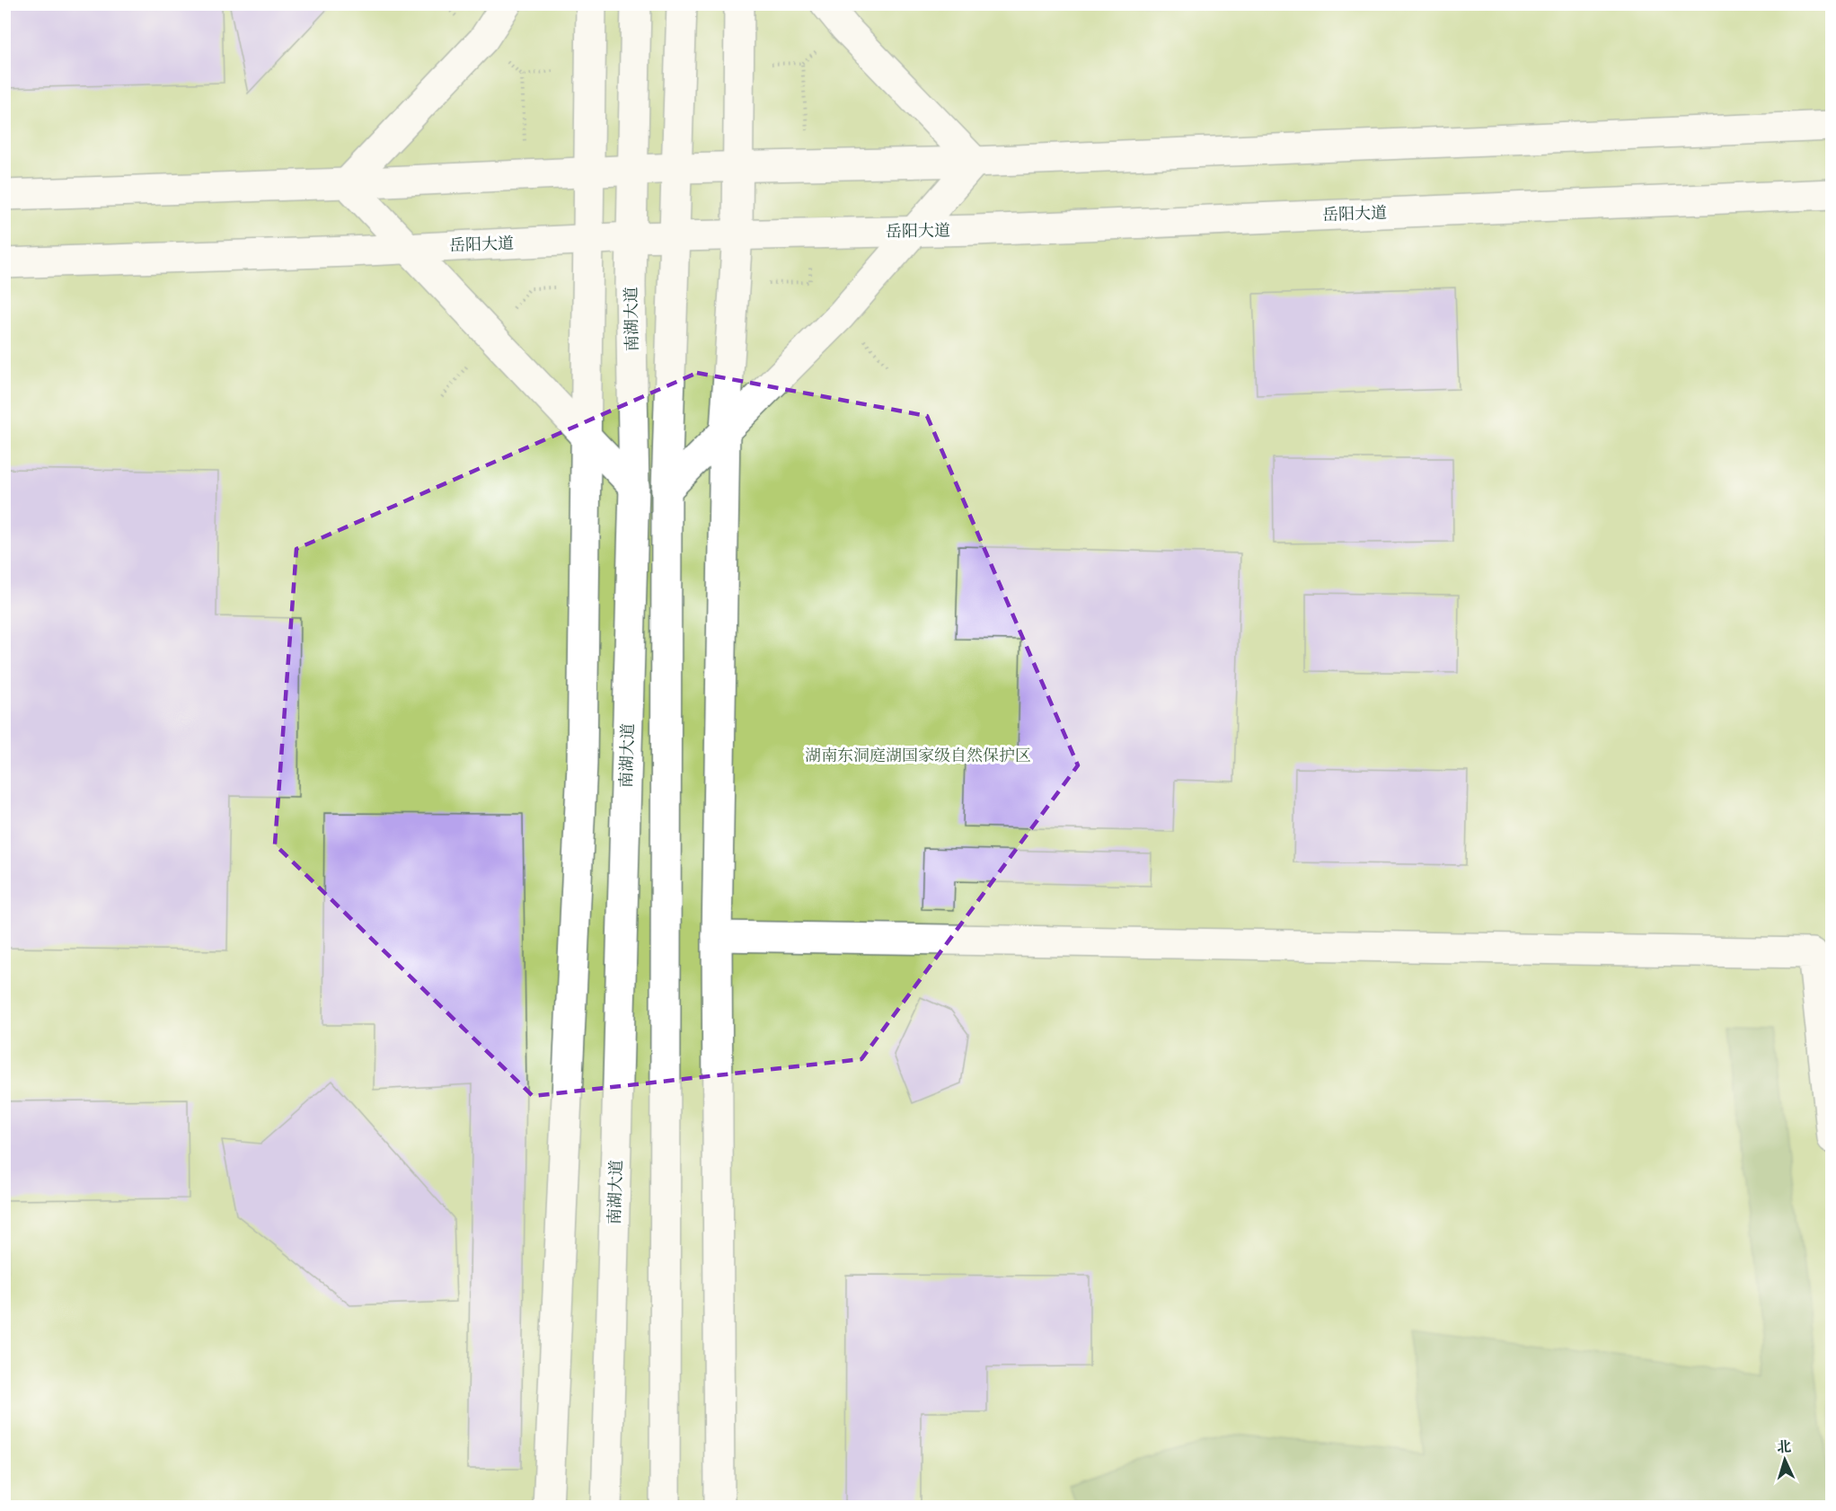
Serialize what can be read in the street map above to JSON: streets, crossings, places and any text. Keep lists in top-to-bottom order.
{
  "streets": {
    "main road": ["岳阳大道", "南湖大道"]
  },
  "crossings": [
    ["岳阳大道", "南湖大道"]
  ],
  "parks": ["湖南东洞庭湖国家级自然保护区"],
  "north": "top"
}
